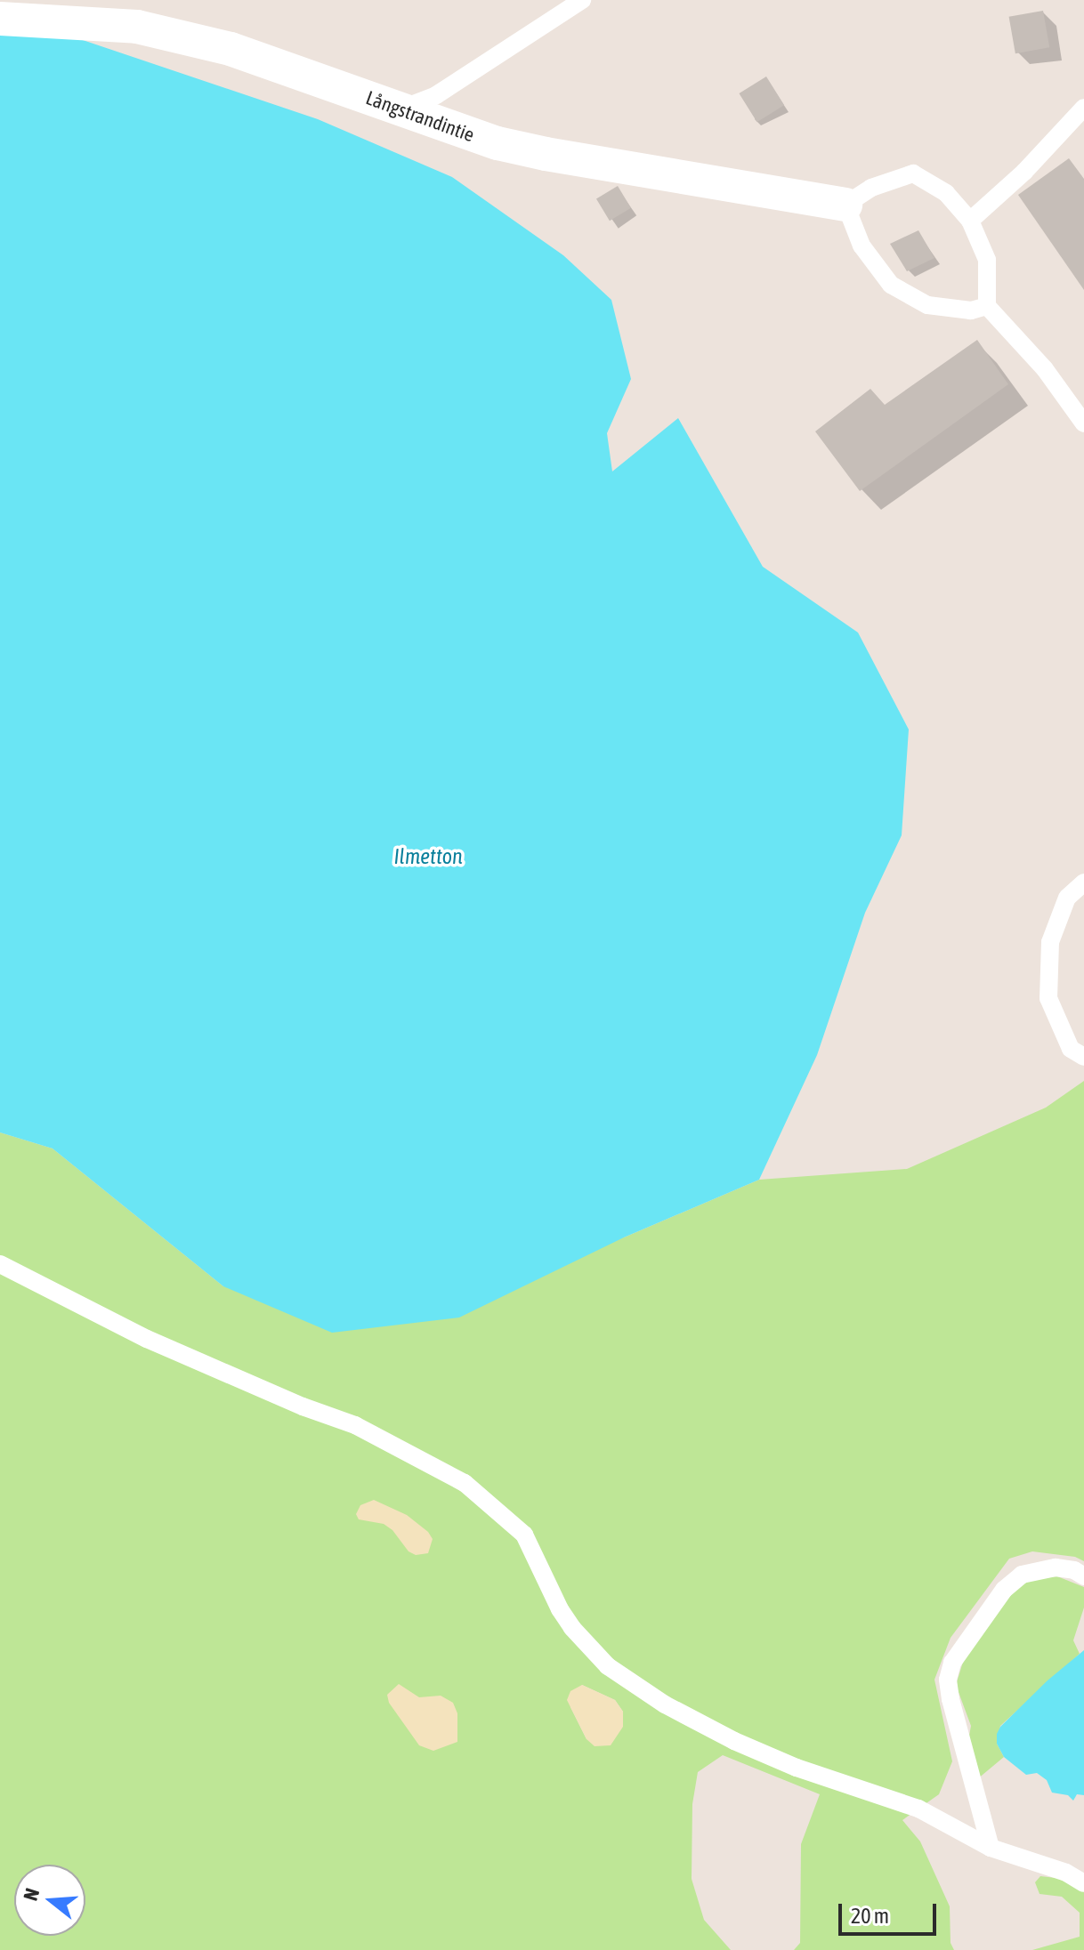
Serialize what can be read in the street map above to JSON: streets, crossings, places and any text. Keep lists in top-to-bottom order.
{
  "streets": {
    "street": ["Långstrandintie"]
  },
  "water": ["Ilmetton"],
  "scale_bar": "20 m",
  "north": "left"
}
